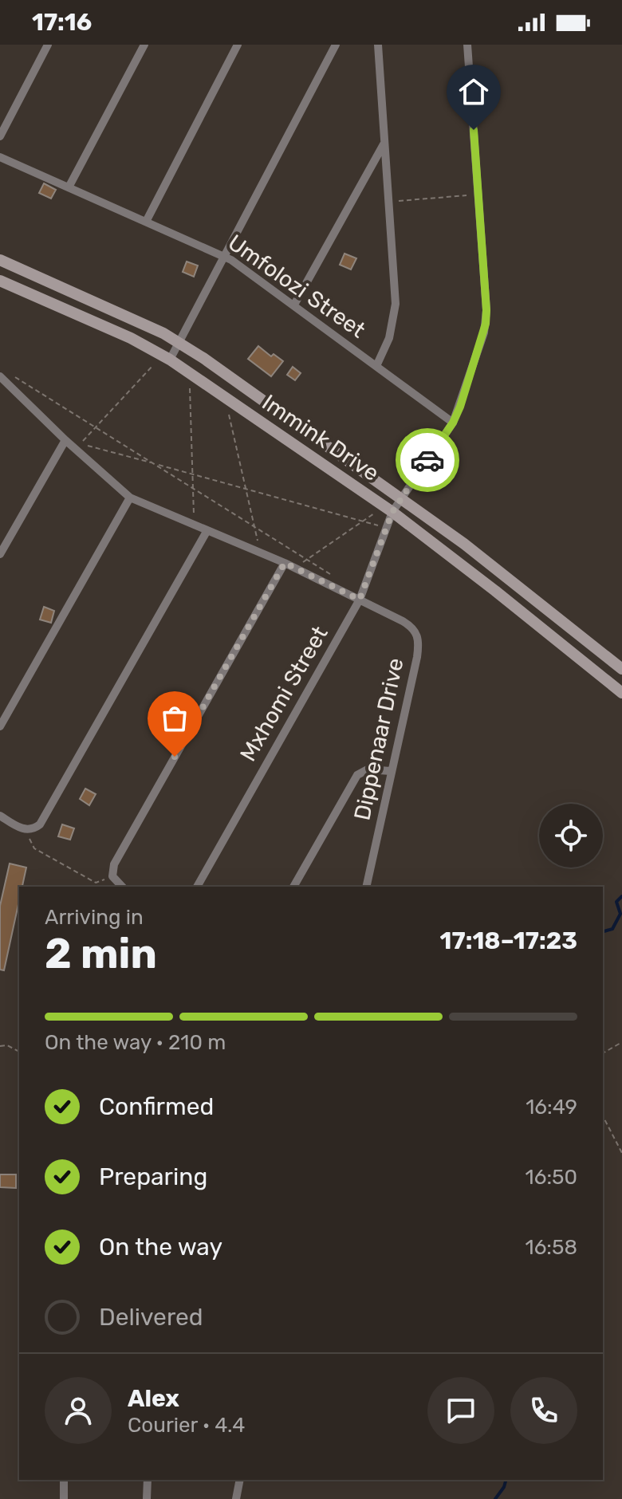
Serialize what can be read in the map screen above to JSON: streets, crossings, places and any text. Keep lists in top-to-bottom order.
{
  "streets": {
    "main road": ["Immink Drive"],
    "street": ["Umfolozi Street", "Mxhomi Street", "Dippenaar Drive"]
  },
  "crossings": [
    ["Umfolozi Street", "Mxhomi Street"],
    ["Immink Drive", "Mxhomi Street"],
    ["Mxhomi Street", "Dippenaar Drive"]
  ],
  "page": {
    "status": "17:16",
    "heading": ["2 min", "Arriving in", "17:18–17:23"],
    "panel": ["Alex", "Courier · 4.4"],
    "bar": "On the way · 210 m",
    "list": [
      ["Confirmed", "16:49"],
      ["Preparing", "16:50"],
      ["On the way", "16:58"],
      "Delivered"
    ]
  }
}
